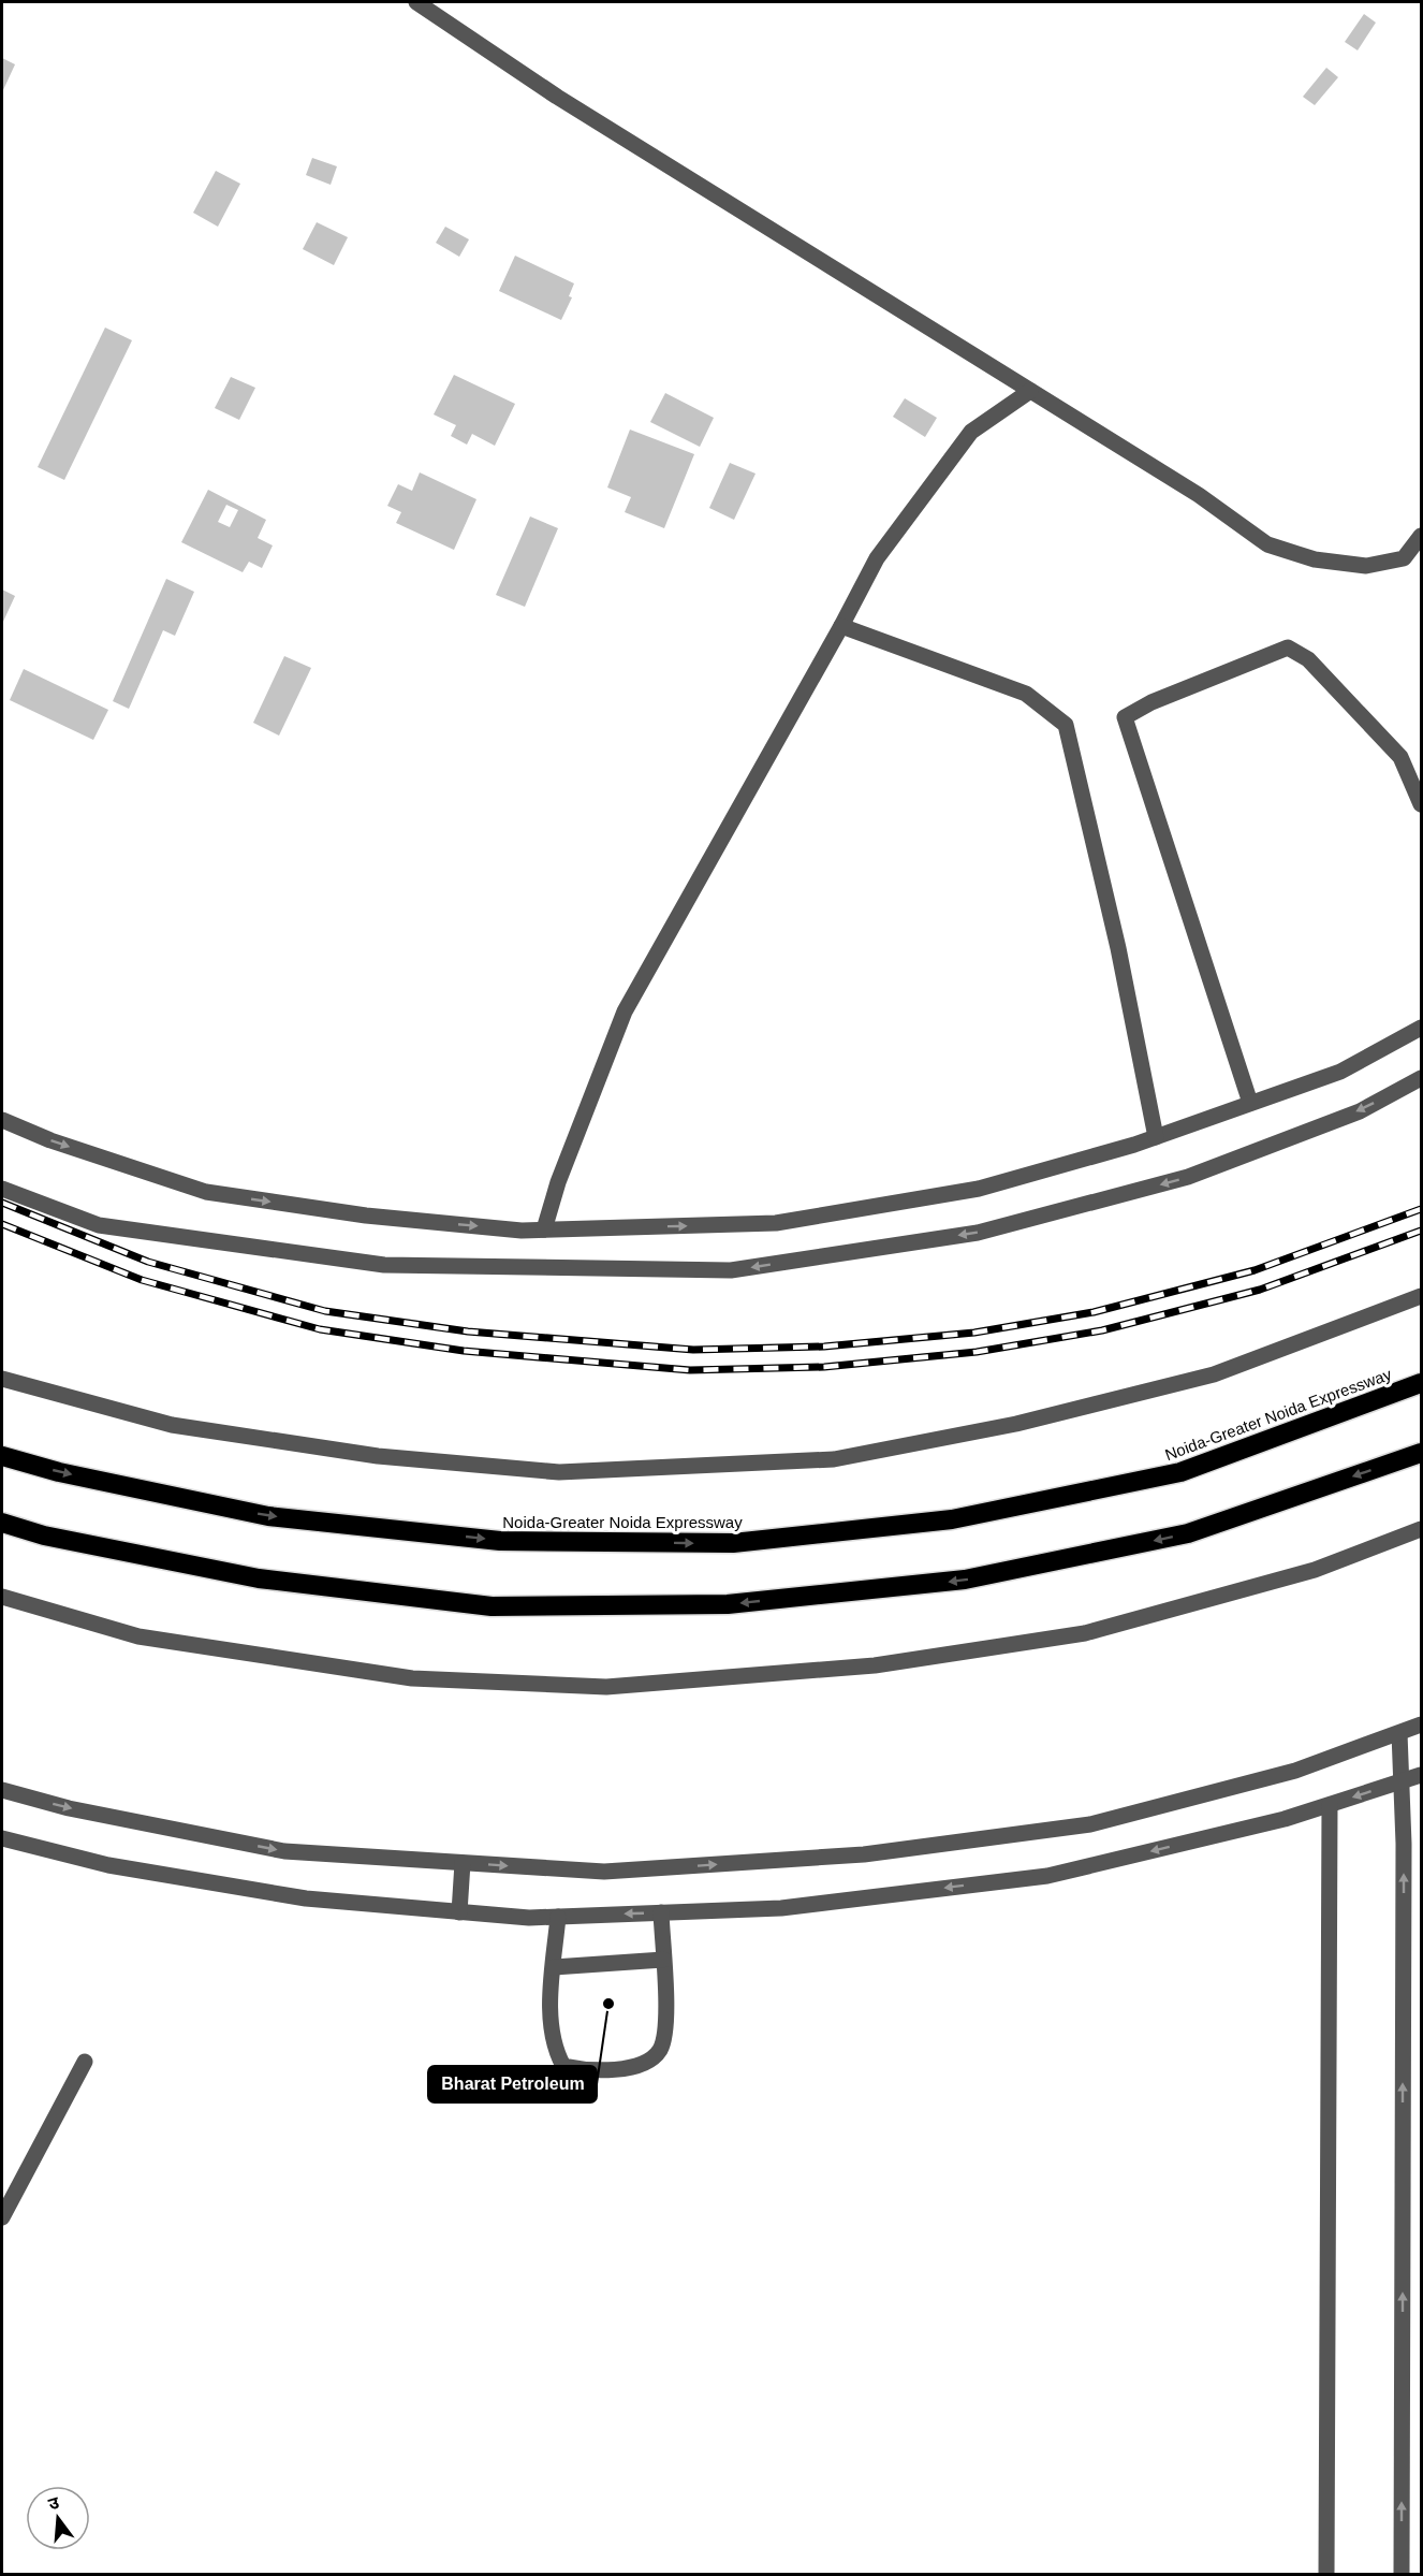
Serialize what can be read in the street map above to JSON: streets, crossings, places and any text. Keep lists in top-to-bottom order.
{
  "streets": {
    "highway": ["Noida-Greater Noida Expressway"]
  },
  "places": ["Bharat Petroleum"],
  "north": "top"
}
